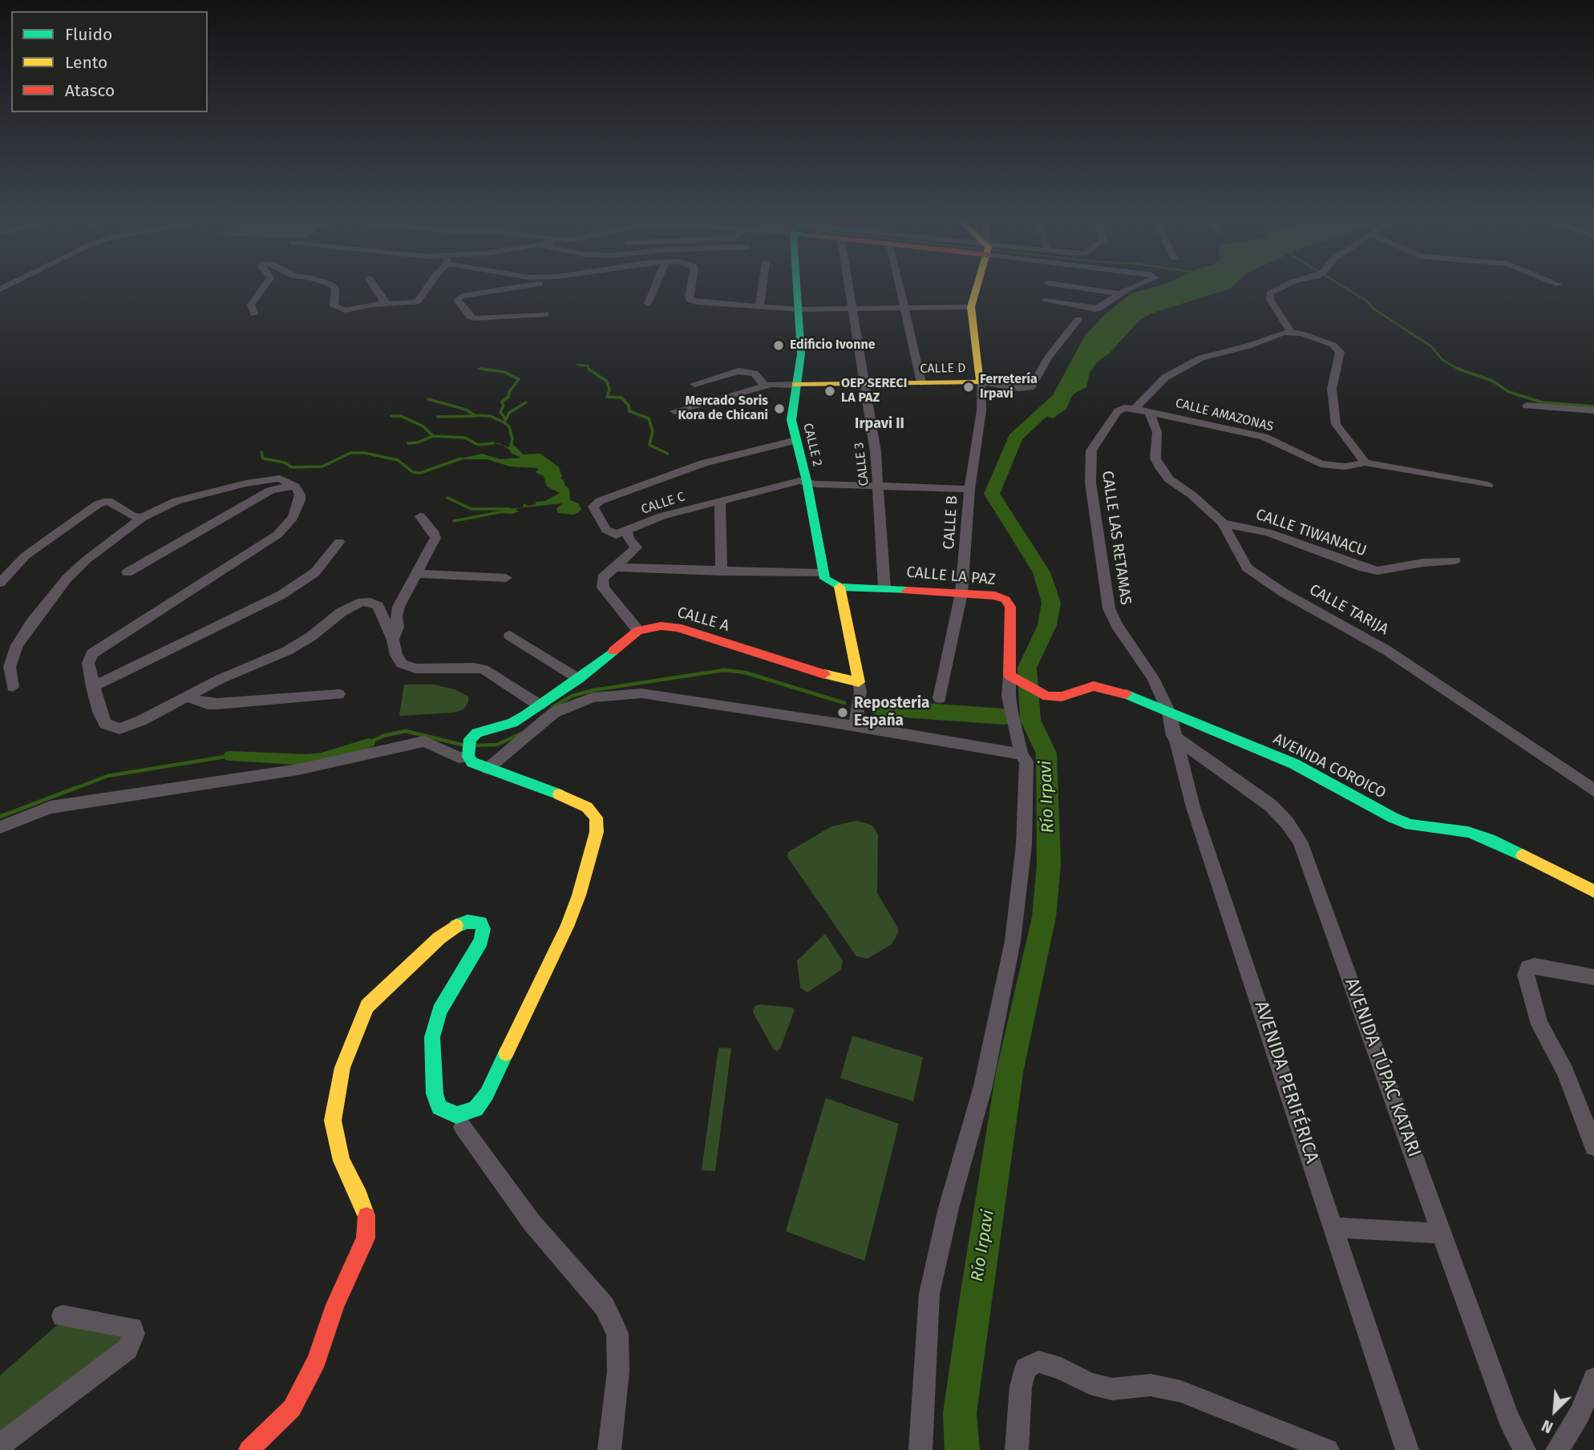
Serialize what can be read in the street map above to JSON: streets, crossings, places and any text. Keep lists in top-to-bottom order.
{
  "streets": {
    "main road": [
      "CALLE D",
      "CALLE 2",
      "CALLE LA PAZ",
      "CALLE A",
      "AVENIDA COROICO"
    ],
    "street": [
      "CALLE AMAZONAS",
      "CALLE 3",
      "CALLE C",
      "CALLE B",
      "CALLE TIWANACU",
      "CALLE LAS RETAMAS",
      "CALLE TARIJA",
      "AVENIDA TÚPAC KATARI",
      "AVENIDA PERIFÉRICA"
    ]
  },
  "crossings": [
    ["CALLE D", "CALLE 2"],
    ["CALLE D", "CALLE 3"],
    ["CALLE D", "CALLE B"],
    ["CALLE AMAZONAS", "CALLE LAS RETAMAS"],
    ["CALLE AMAZONAS", "CALLE TARIJA"],
    ["CALLE 2", "CALLE C"],
    ["CALLE 3", "CALLE C"],
    ["CALLE 3", "CALLE LA PAZ"],
    ["CALLE C", "CALLE B"],
    ["CALLE B", "CALLE LA PAZ"],
    ["CALLE TIWANACU", "CALLE TARIJA"],
    ["CALLE LAS RETAMAS", "AVENIDA COROICO"],
    ["CALLE LAS RETAMAS", "AVENIDA PERIFÉRICA"],
    ["CALLE LA PAZ", "AVENIDA COROICO"],
    ["AVENIDA COROICO", "AVENIDA PERIFÉRICA"],
    ["AVENIDA TÚPAC KATARI", "AVENIDA PERIFÉRICA"]
  ],
  "districts": ["Irpavi II"],
  "water": ["Río Irpavi"],
  "places": [
    "Edificio Ivonne",
    "Ferretería Irpavi",
    "OEP SERECI LA PAZ",
    "Mercado Soris Kora de Chicani",
    "Reposteria España"
  ],
  "legend": ["Fluido", "Lento", "Atasco"],
  "north": "bottom left"
}
